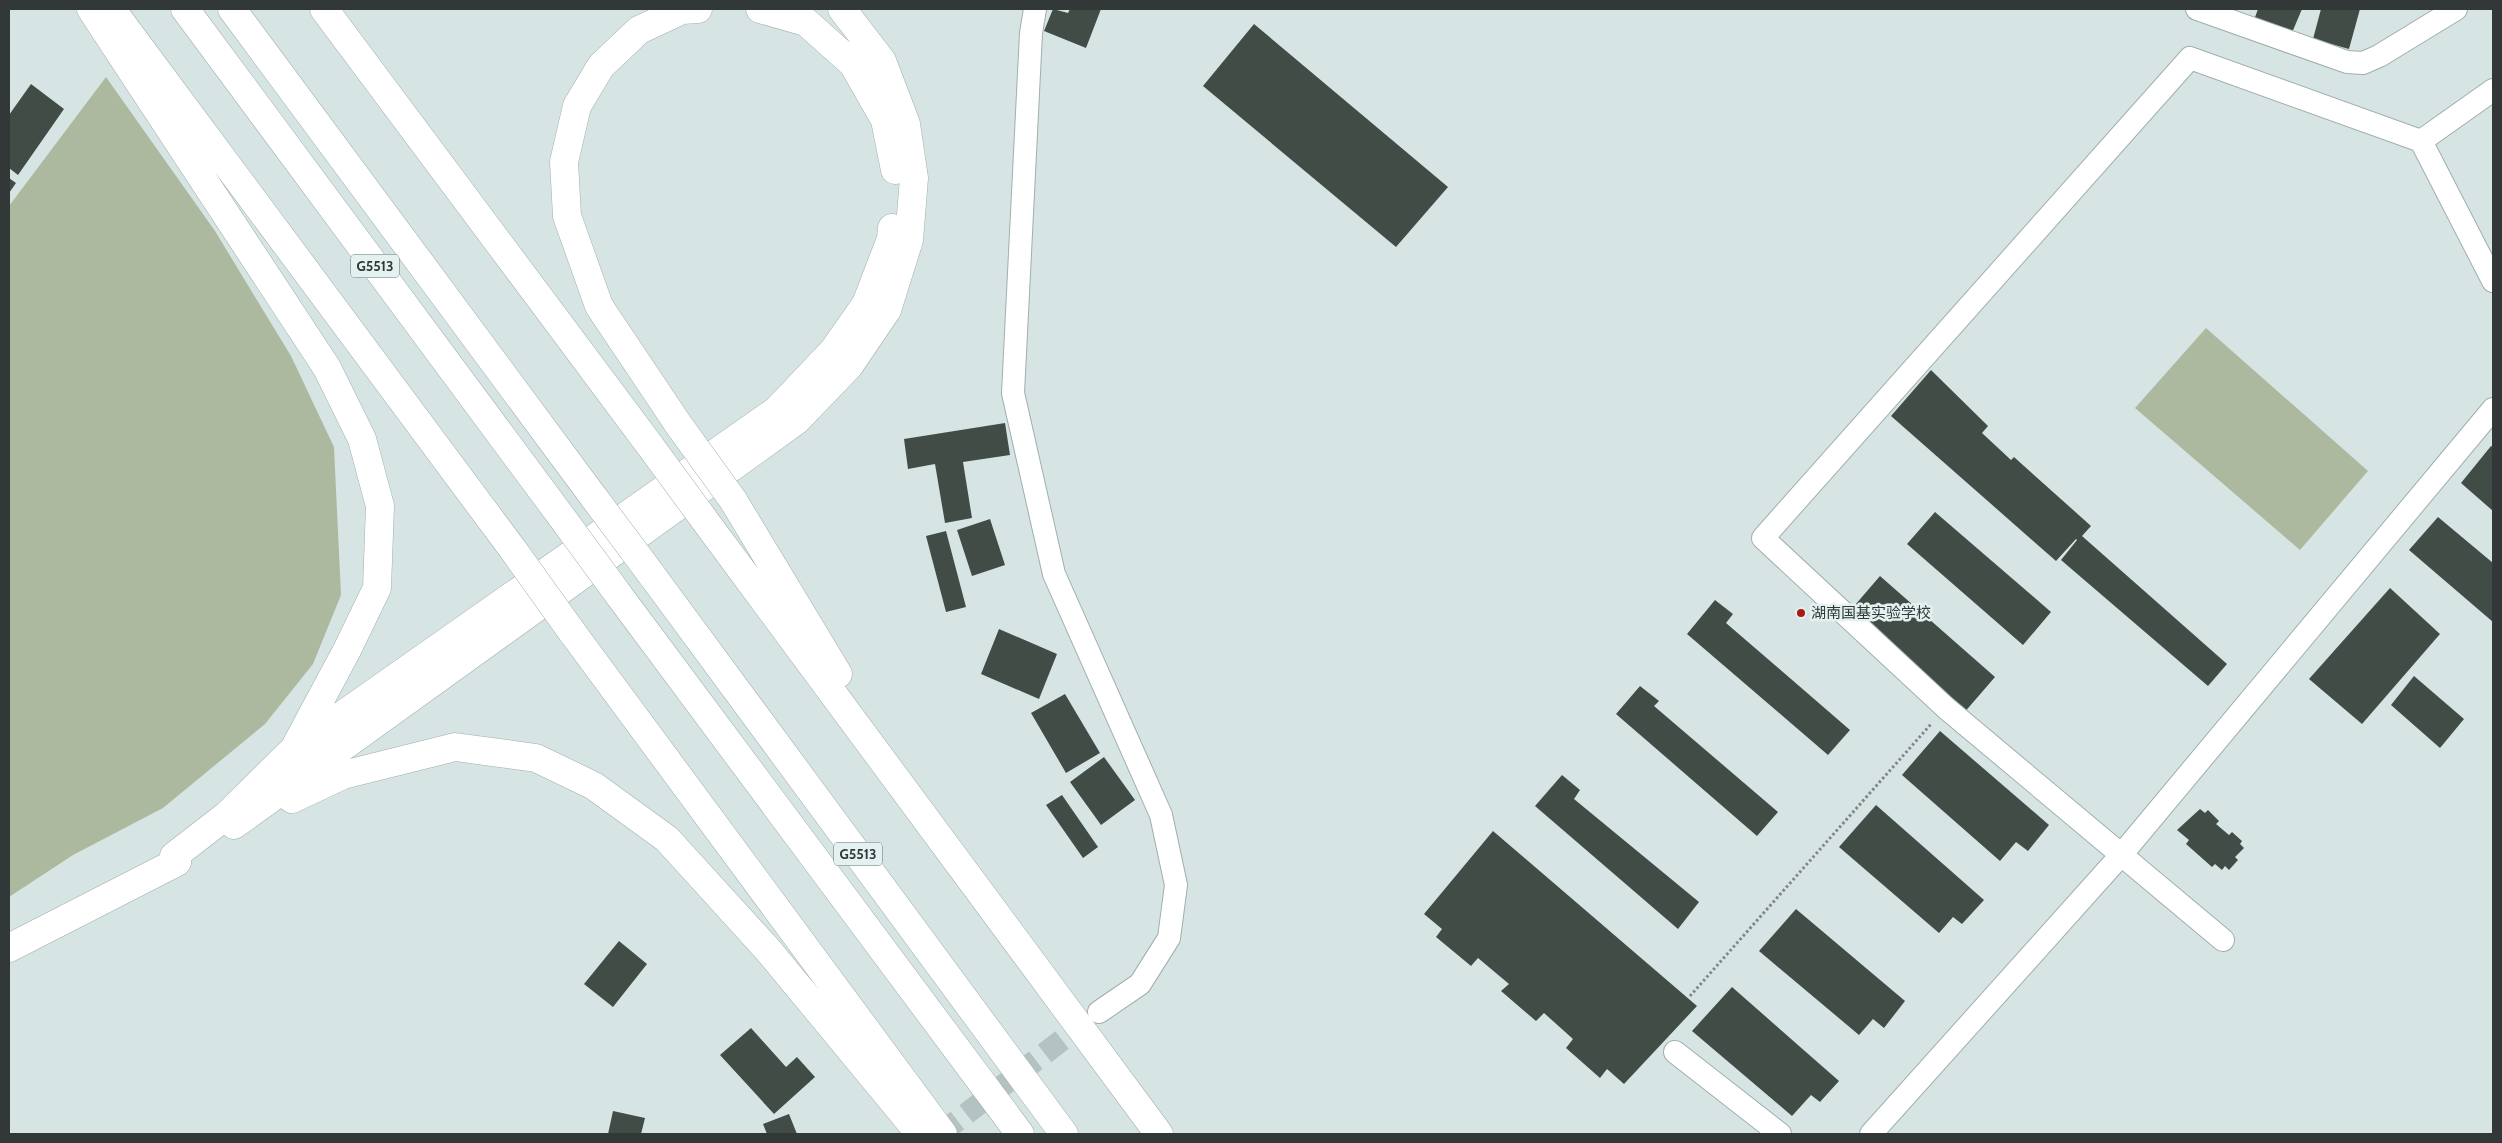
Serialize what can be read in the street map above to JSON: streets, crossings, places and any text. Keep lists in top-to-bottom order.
{
  "streets": {
    "main road": ["G5513"]
  },
  "places": ["湖南国基实验学校"]
}
